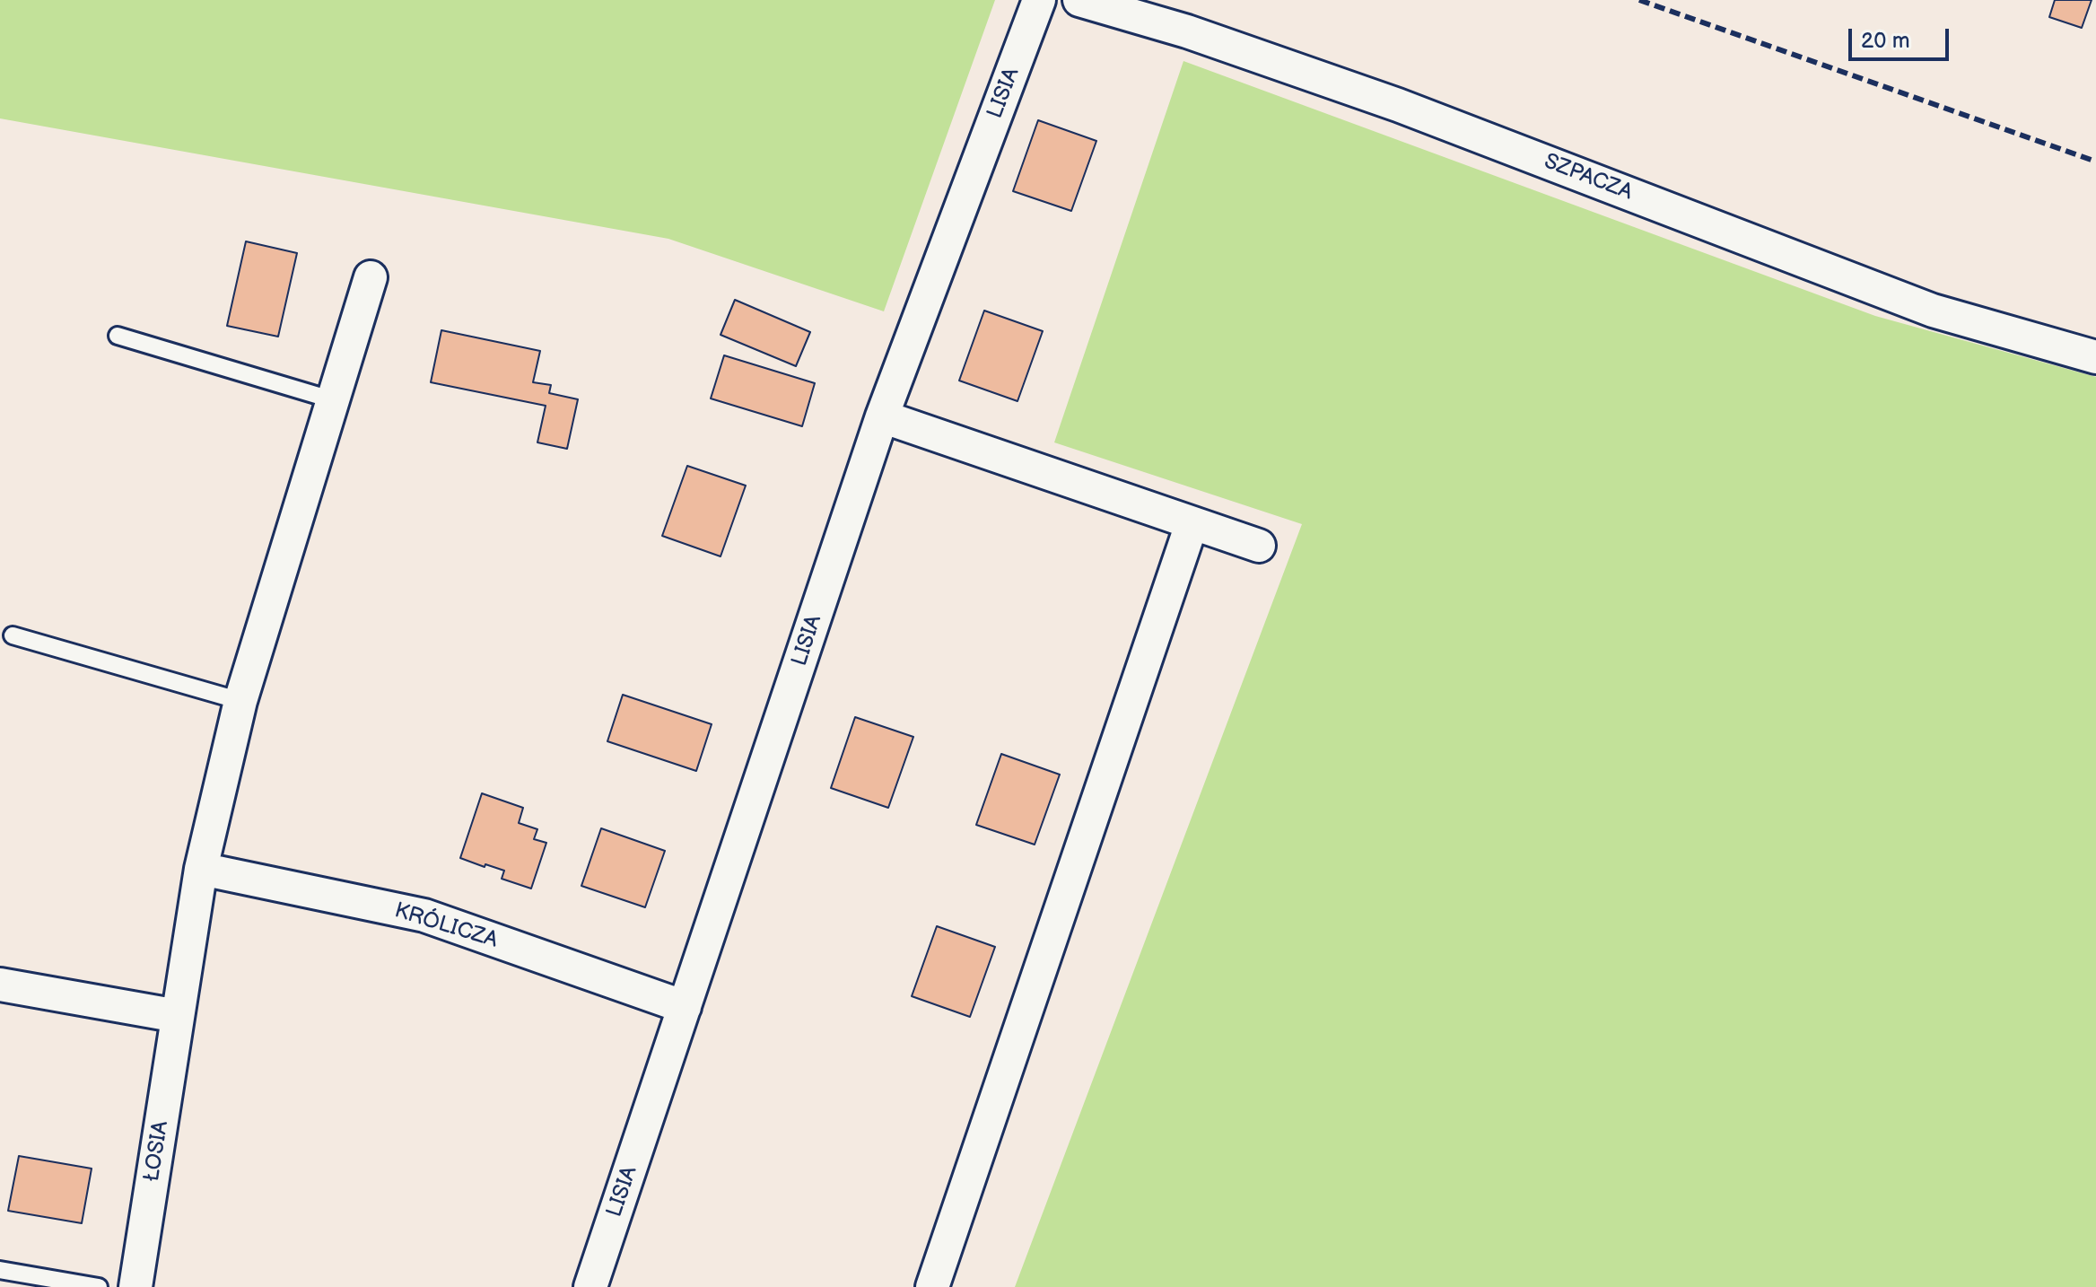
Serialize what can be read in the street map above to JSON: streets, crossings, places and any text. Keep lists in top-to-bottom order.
{
  "streets": {
    "street": [
      "LISIA",
      "SZPACZA",
      "KRÓLICZA",
      "ŁOSIA"
    ]
  },
  "crossings": [
    ["LISIA", "KRÓLICZA"],
    ["KRÓLICZA", "ŁOSIA"]
  ],
  "scale_bar": "20 m"
}
